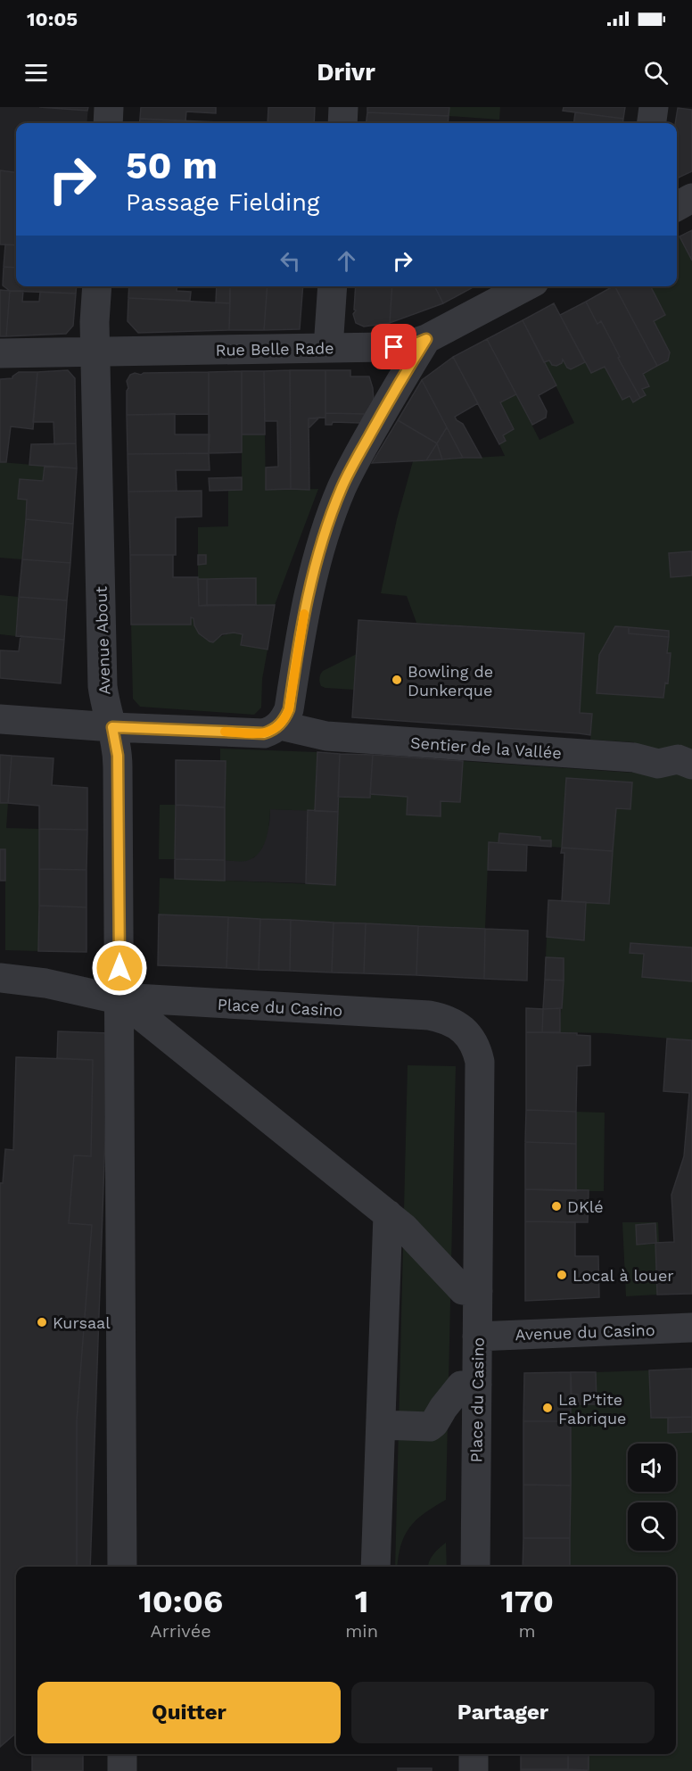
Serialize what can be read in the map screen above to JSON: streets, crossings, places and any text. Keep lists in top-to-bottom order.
{
  "streets": {
    "street": [
      "Rue Belle Rade",
      "Avenue About",
      "Sentier de la Vallée",
      "Place du Casino",
      "Avenue du Casino"
    ]
  },
  "crossings": [
    ["Rue Belle Rade", "Avenue About"],
    ["Avenue About", "Place du Casino"],
    ["Place du Casino", "Avenue du Casino"]
  ],
  "places": [
    "Bowling de Dunkerque",
    "DKlé",
    "Local à louer",
    "Kursaal",
    "La P'tite Fabrique"
  ],
  "page": {
    "status": "10:05",
    "header": "Drivr",
    "turn": ["50 m", "Passage Fielding"],
    "eta": [
      "10:06",
      "Arrivée",
      "1",
      "min",
      "170",
      "m"
    ],
    "buttons": ["Quitter", "Partager"]
  }
}
